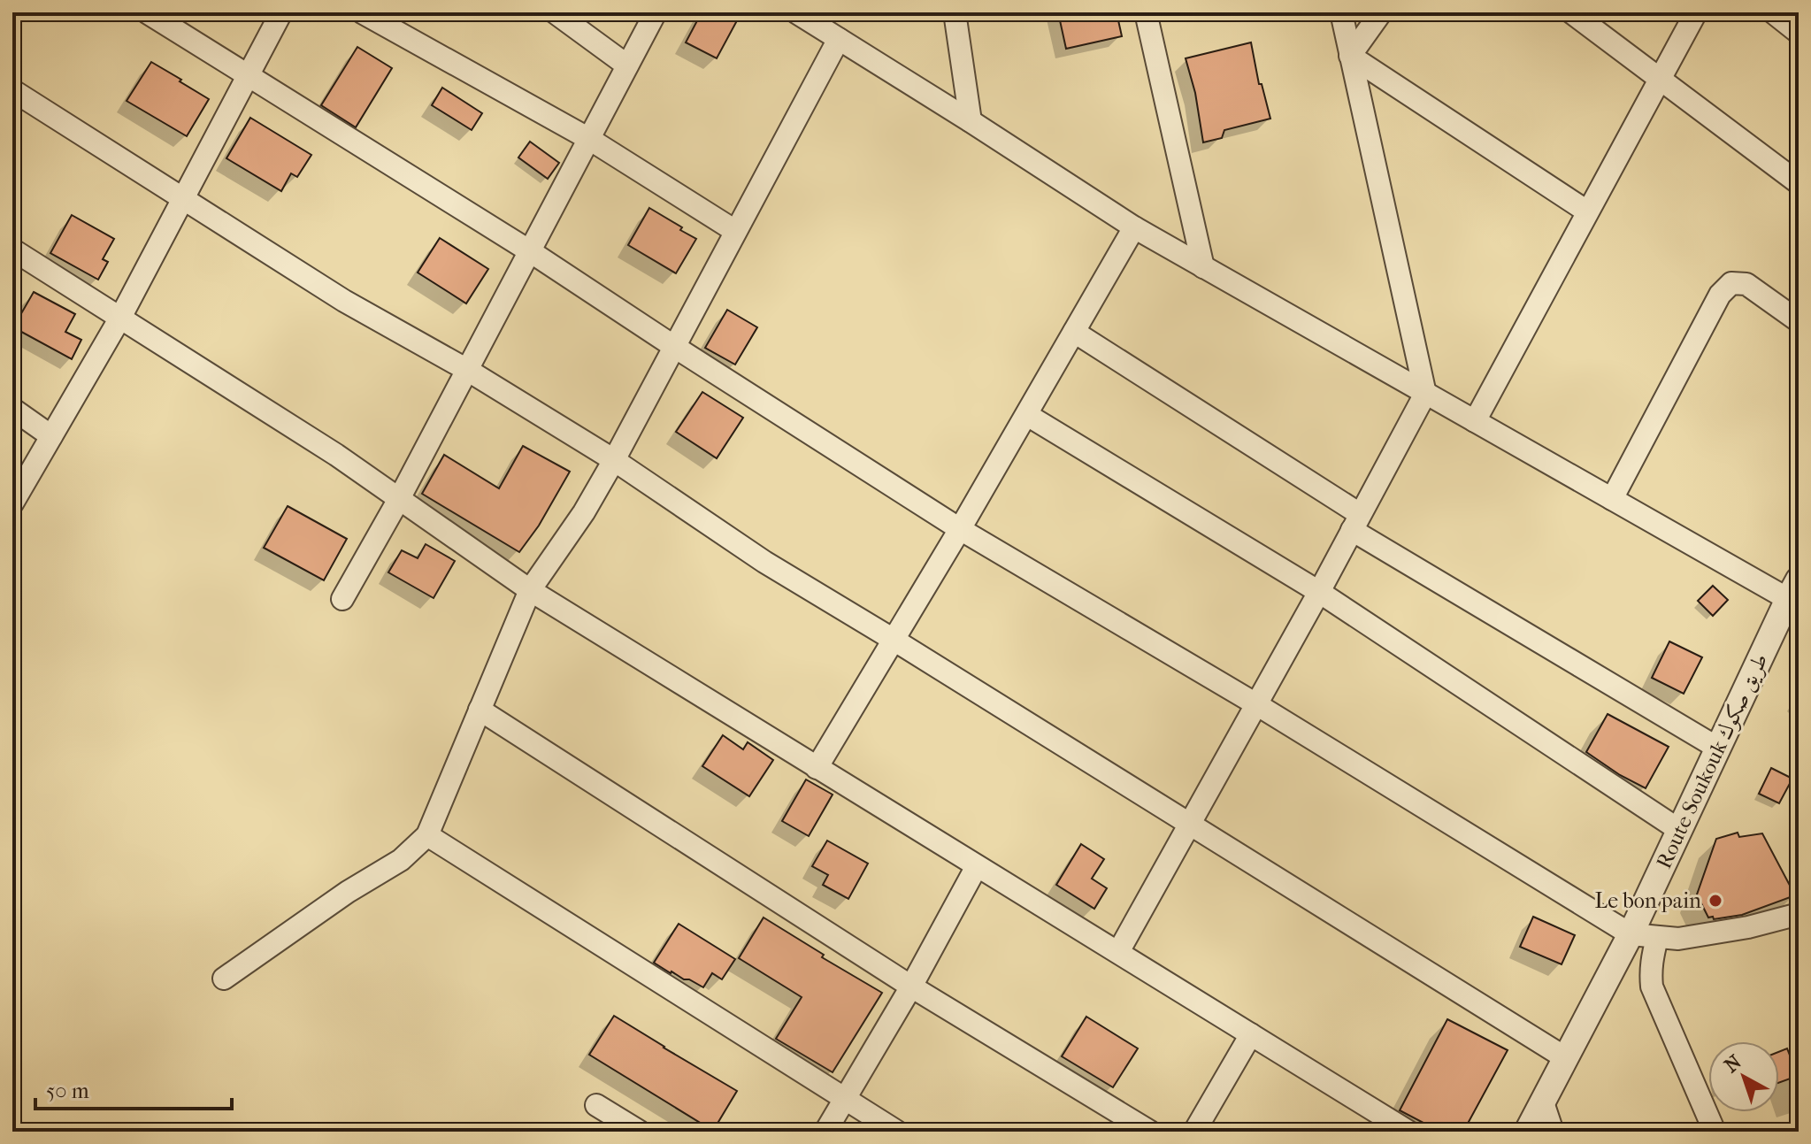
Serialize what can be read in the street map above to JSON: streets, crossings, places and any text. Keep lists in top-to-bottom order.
{
  "streets": {
    "street": ["Route Soukouk طريق صكوك"]
  },
  "places": ["Le bon pain"],
  "scale_bar": "50 m",
  "north": "top left"
}
